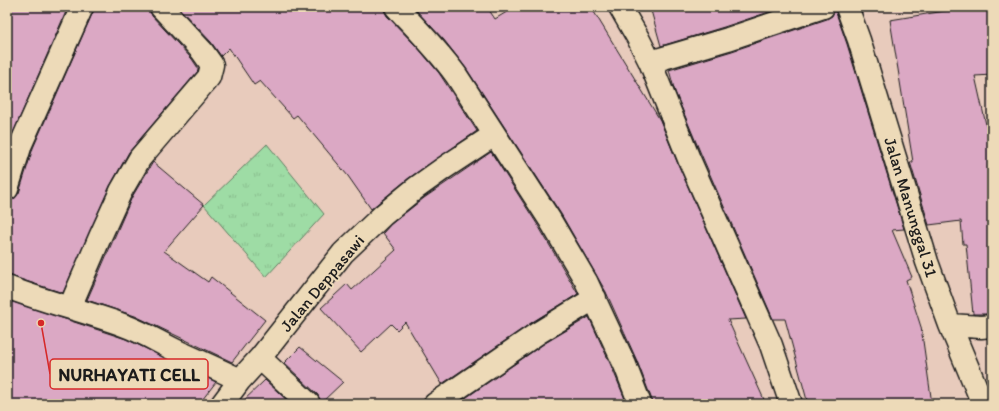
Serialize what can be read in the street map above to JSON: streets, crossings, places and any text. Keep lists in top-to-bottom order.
{
  "streets": {
    "street": ["Jalan Manunggal 31", "Jalan Deppasawi"]
  },
  "places": ["NURHAYATI CELL"]
}
